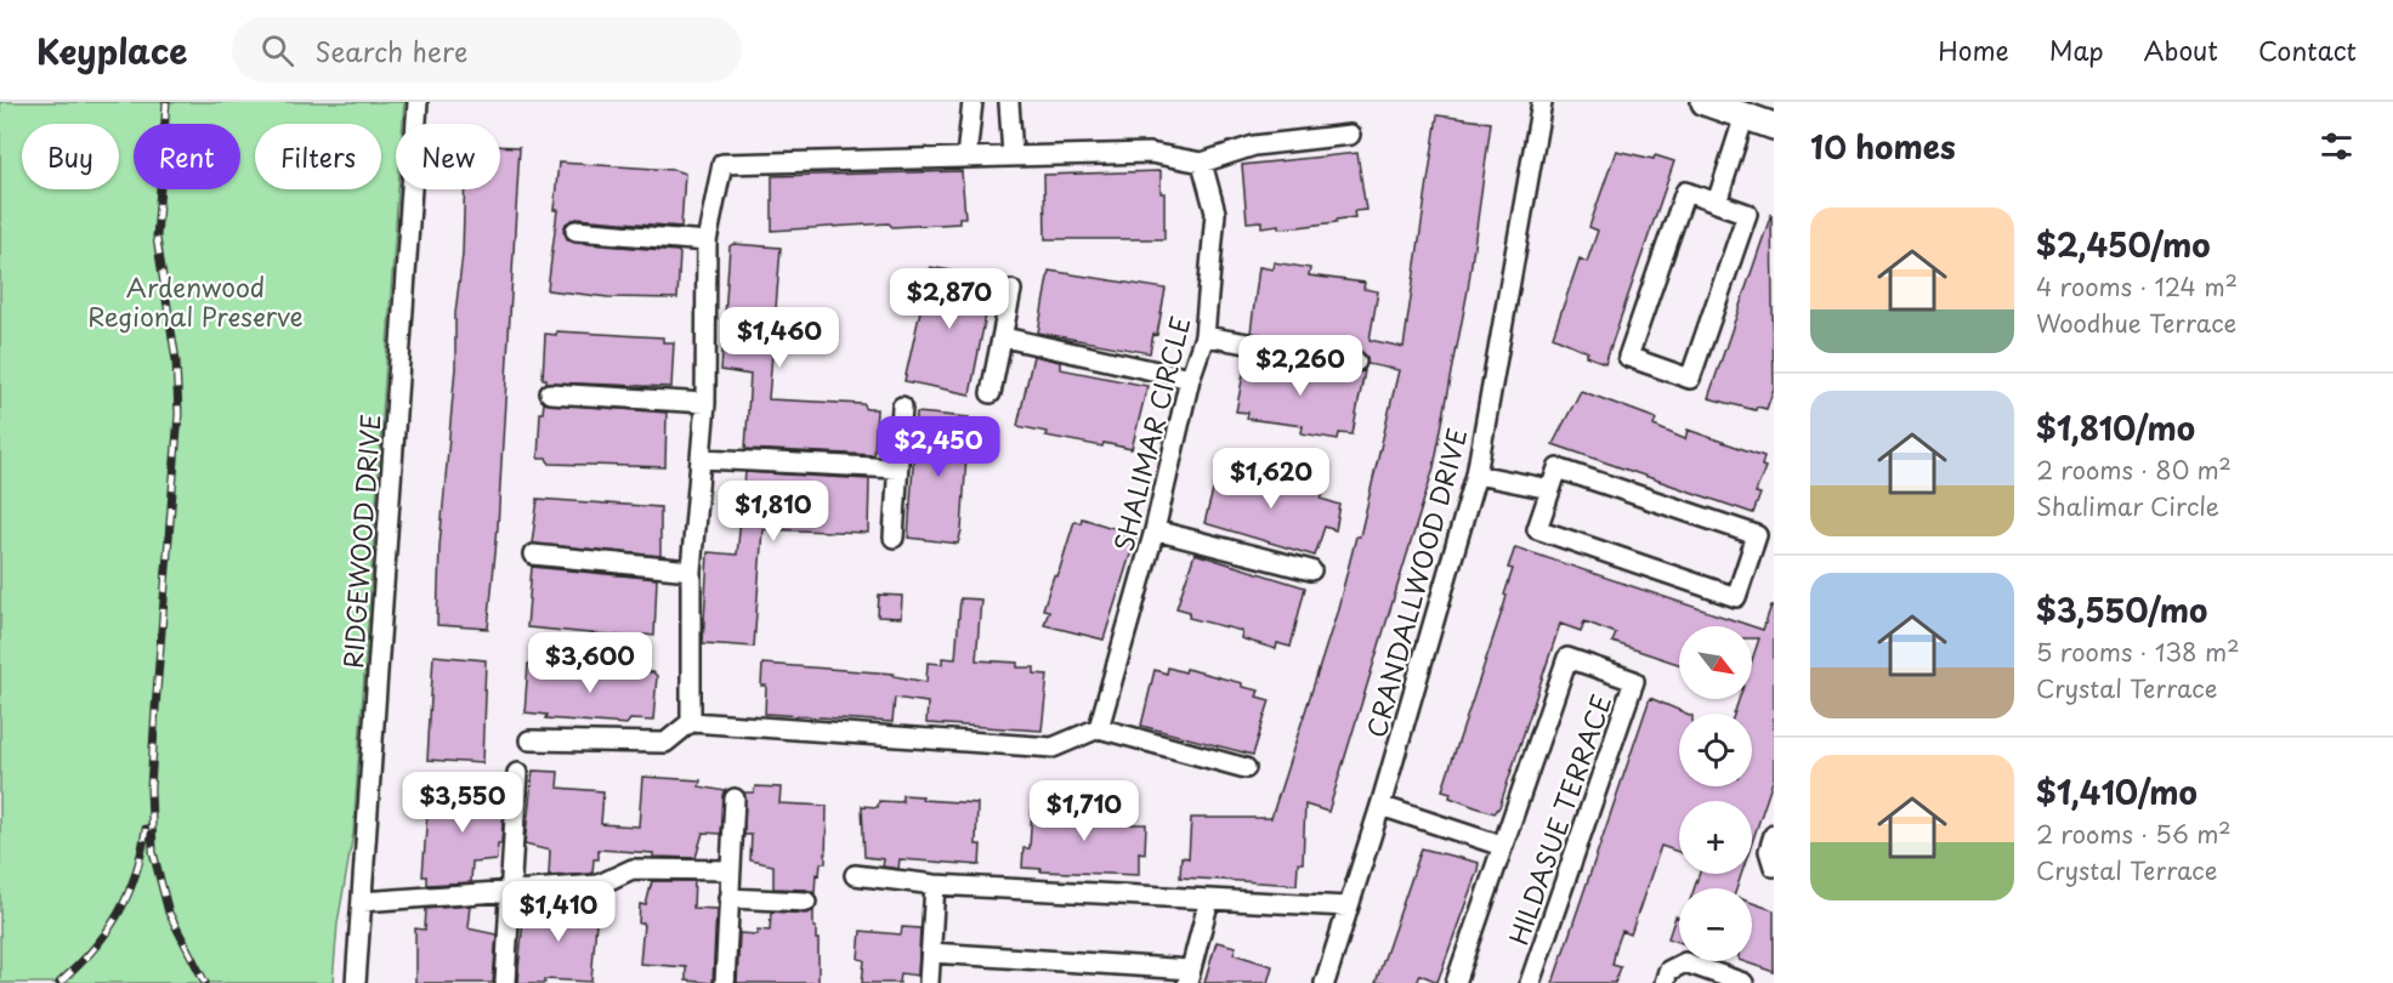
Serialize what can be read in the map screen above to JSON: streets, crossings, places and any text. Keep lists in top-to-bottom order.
{
  "streets": {
    "street": [
      "SHALIMAR CIRCLE",
      "RIDGEWOOD DRIVE",
      "CRANDALLWOOD DRIVE",
      "HILDASUE TERRACE"
    ]
  },
  "crossings": [
    ["CRANDALLWOOD DRIVE", "HILDASUE TERRACE"]
  ],
  "parks": ["Ardenwood Regional Preserve"],
  "north": "bottom right",
  "page": {
    "header": "Keyplace",
    "search": "Search here",
    "nav": [
      "Home",
      "Map",
      "About",
      "Contact"
    ],
    "heading": "10 homes",
    "chip": [
      "Buy",
      "Rent",
      "Filters",
      "New"
    ],
    "list": [
      {
        "name": "$2,450/mo",
        "note": "4 rooms · 124 m² · Woodhue Terrace"
      },
      {
        "name": "$1,810/mo",
        "note": "2 rooms · 80 m² · Shalimar Circle"
      },
      {
        "name": "$3,550/mo",
        "note": "5 rooms · 138 m² · Crystal Terrace"
      },
      {
        "name": "$1,410/mo",
        "note": "2 rooms · 56 m² · Crystal Terrace"
      }
    ],
    "price": [
      "$2,870",
      "$1,460",
      "$2,260",
      "$2,450",
      "$1,620",
      "$1,810",
      "$3,600",
      "$3,550",
      "$1,710",
      "$1,410"
    ],
    "map_buttons": ["+", "−"]
  }
}
